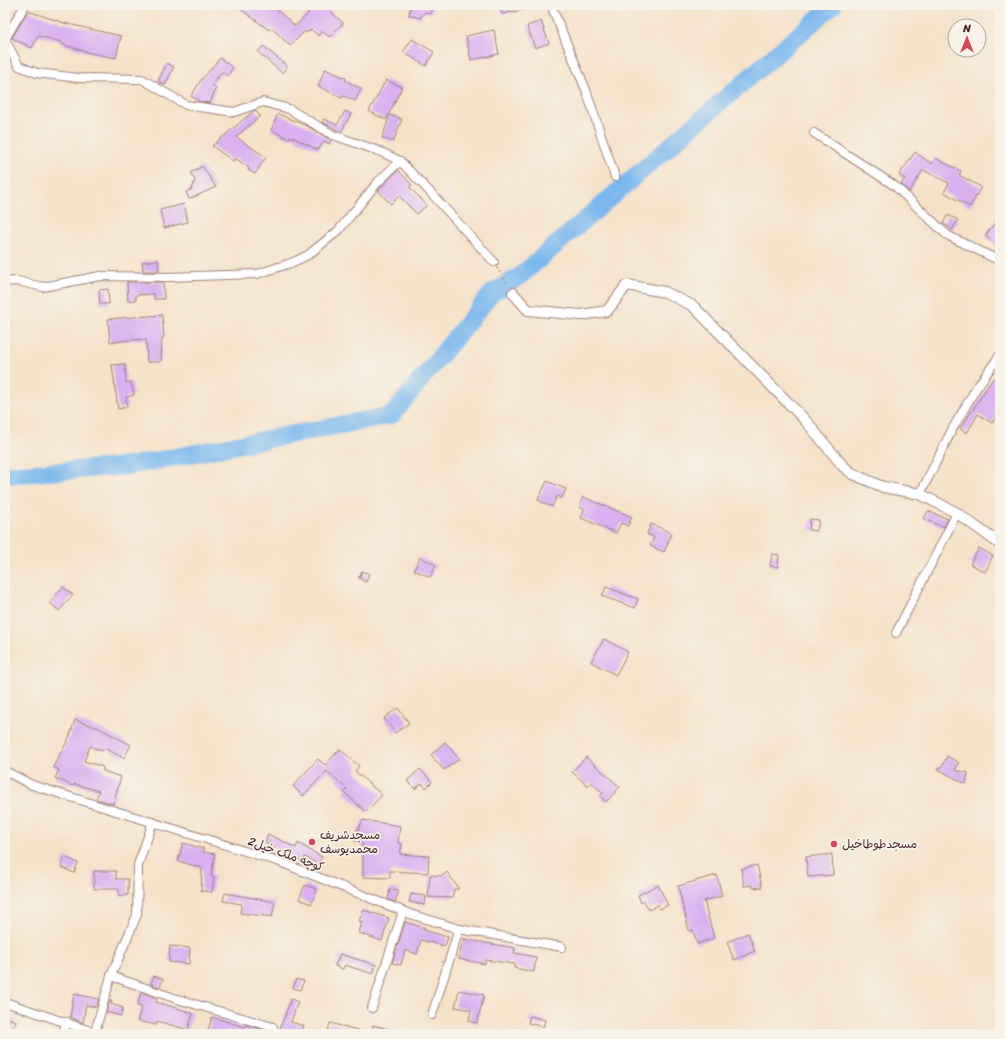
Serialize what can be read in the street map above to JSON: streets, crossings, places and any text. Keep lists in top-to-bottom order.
{
  "streets": {
    "street": ["کوچه ملک خیل2"]
  },
  "places": ["مسجدشریف محمدیوسف", "مسجدطوطاخیل"],
  "north": "top"
}
